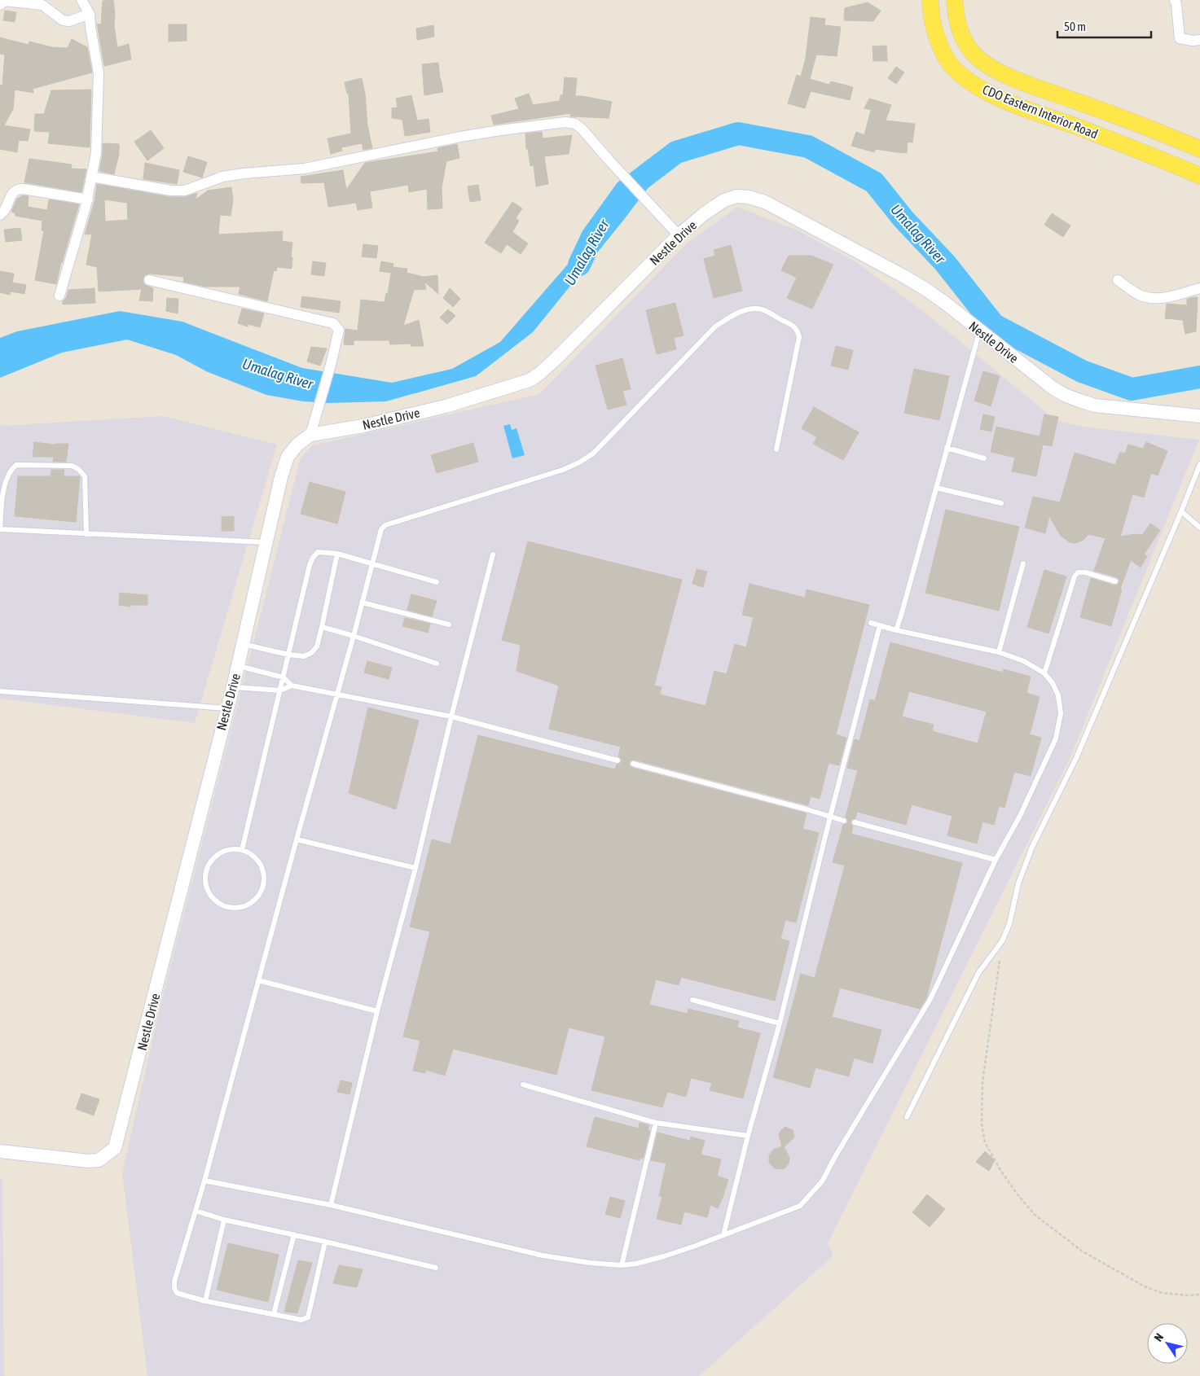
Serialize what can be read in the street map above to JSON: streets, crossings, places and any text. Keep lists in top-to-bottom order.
{
  "streets": {
    "main road": ["CDO Eastern Interior Road"],
    "street": ["Nestle Drive"]
  },
  "water": ["Umalag River"],
  "scale_bar": "50 m",
  "north": "top left"
}
